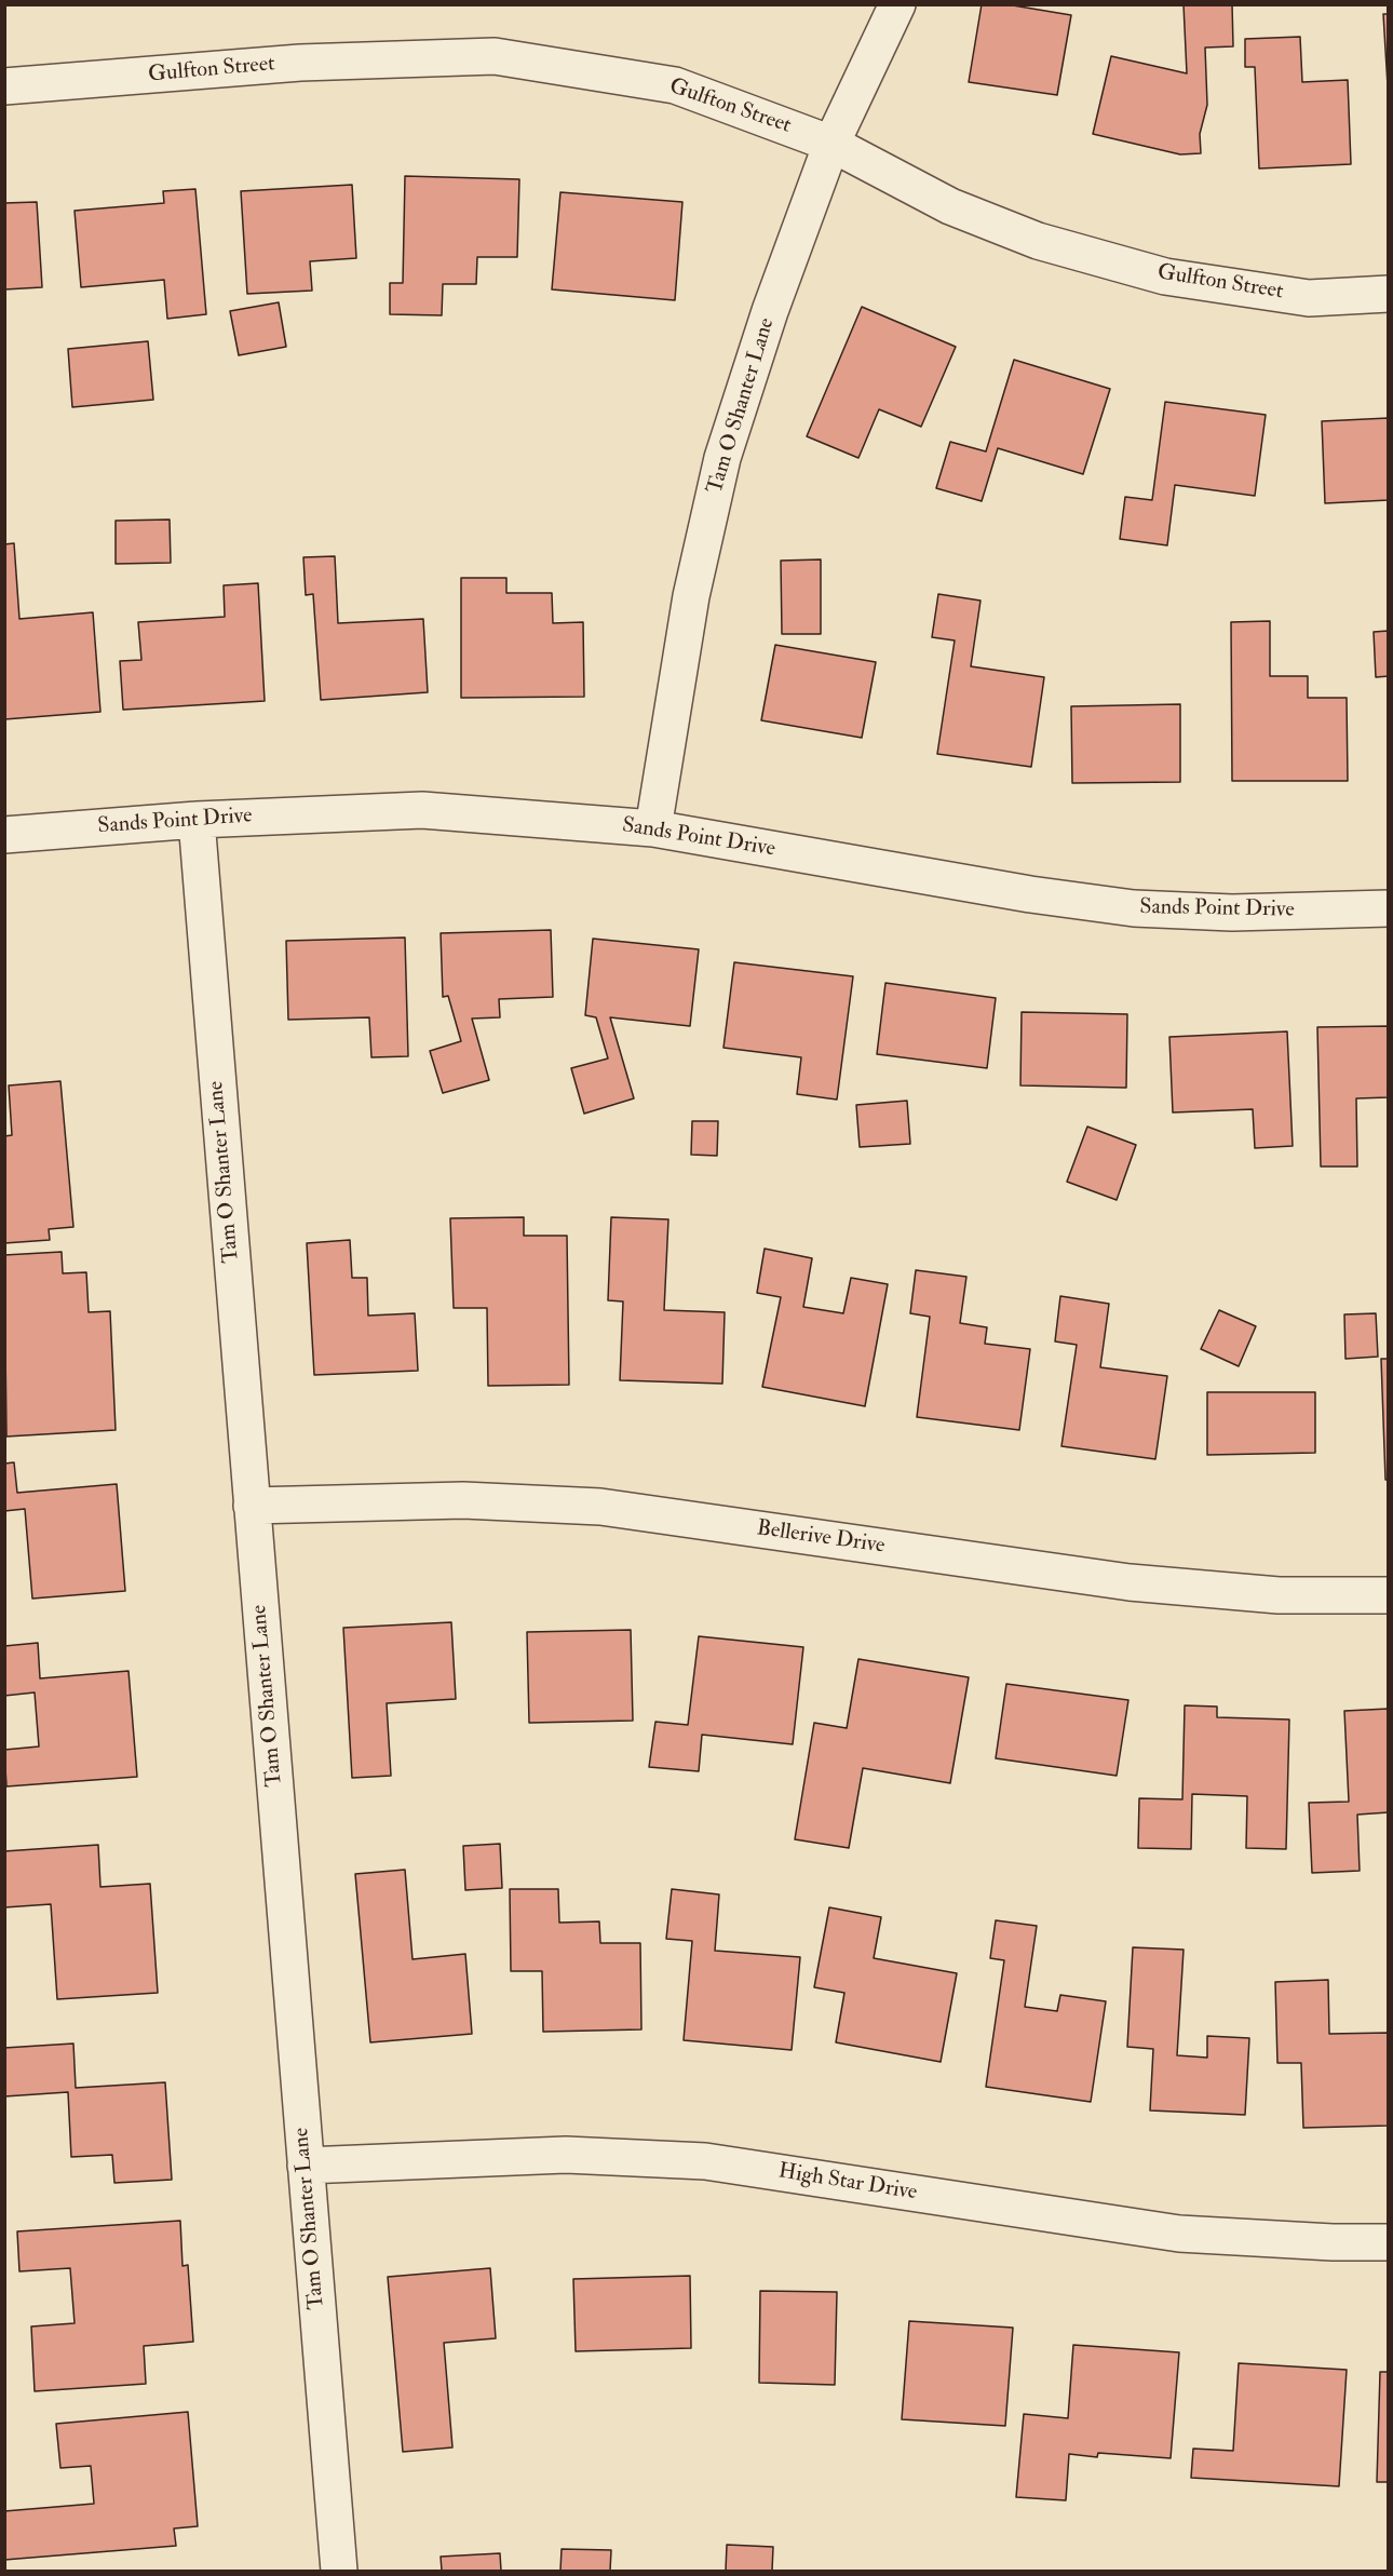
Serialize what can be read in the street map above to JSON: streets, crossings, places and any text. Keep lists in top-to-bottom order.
{
  "streets": {
    "street": [
      "Gulfton Street",
      "Tam O Shanter Lane",
      "Sands Point Drive",
      "Bellerive Drive",
      "High Star Drive"
    ]
  },
  "crossings": [
    ["Gulfton Street", "Tam O Shanter Lane"],
    ["Tam O Shanter Lane", "Sands Point Drive"],
    ["Tam O Shanter Lane", "Bellerive Drive"],
    ["Tam O Shanter Lane", "High Star Drive"]
  ]
}
